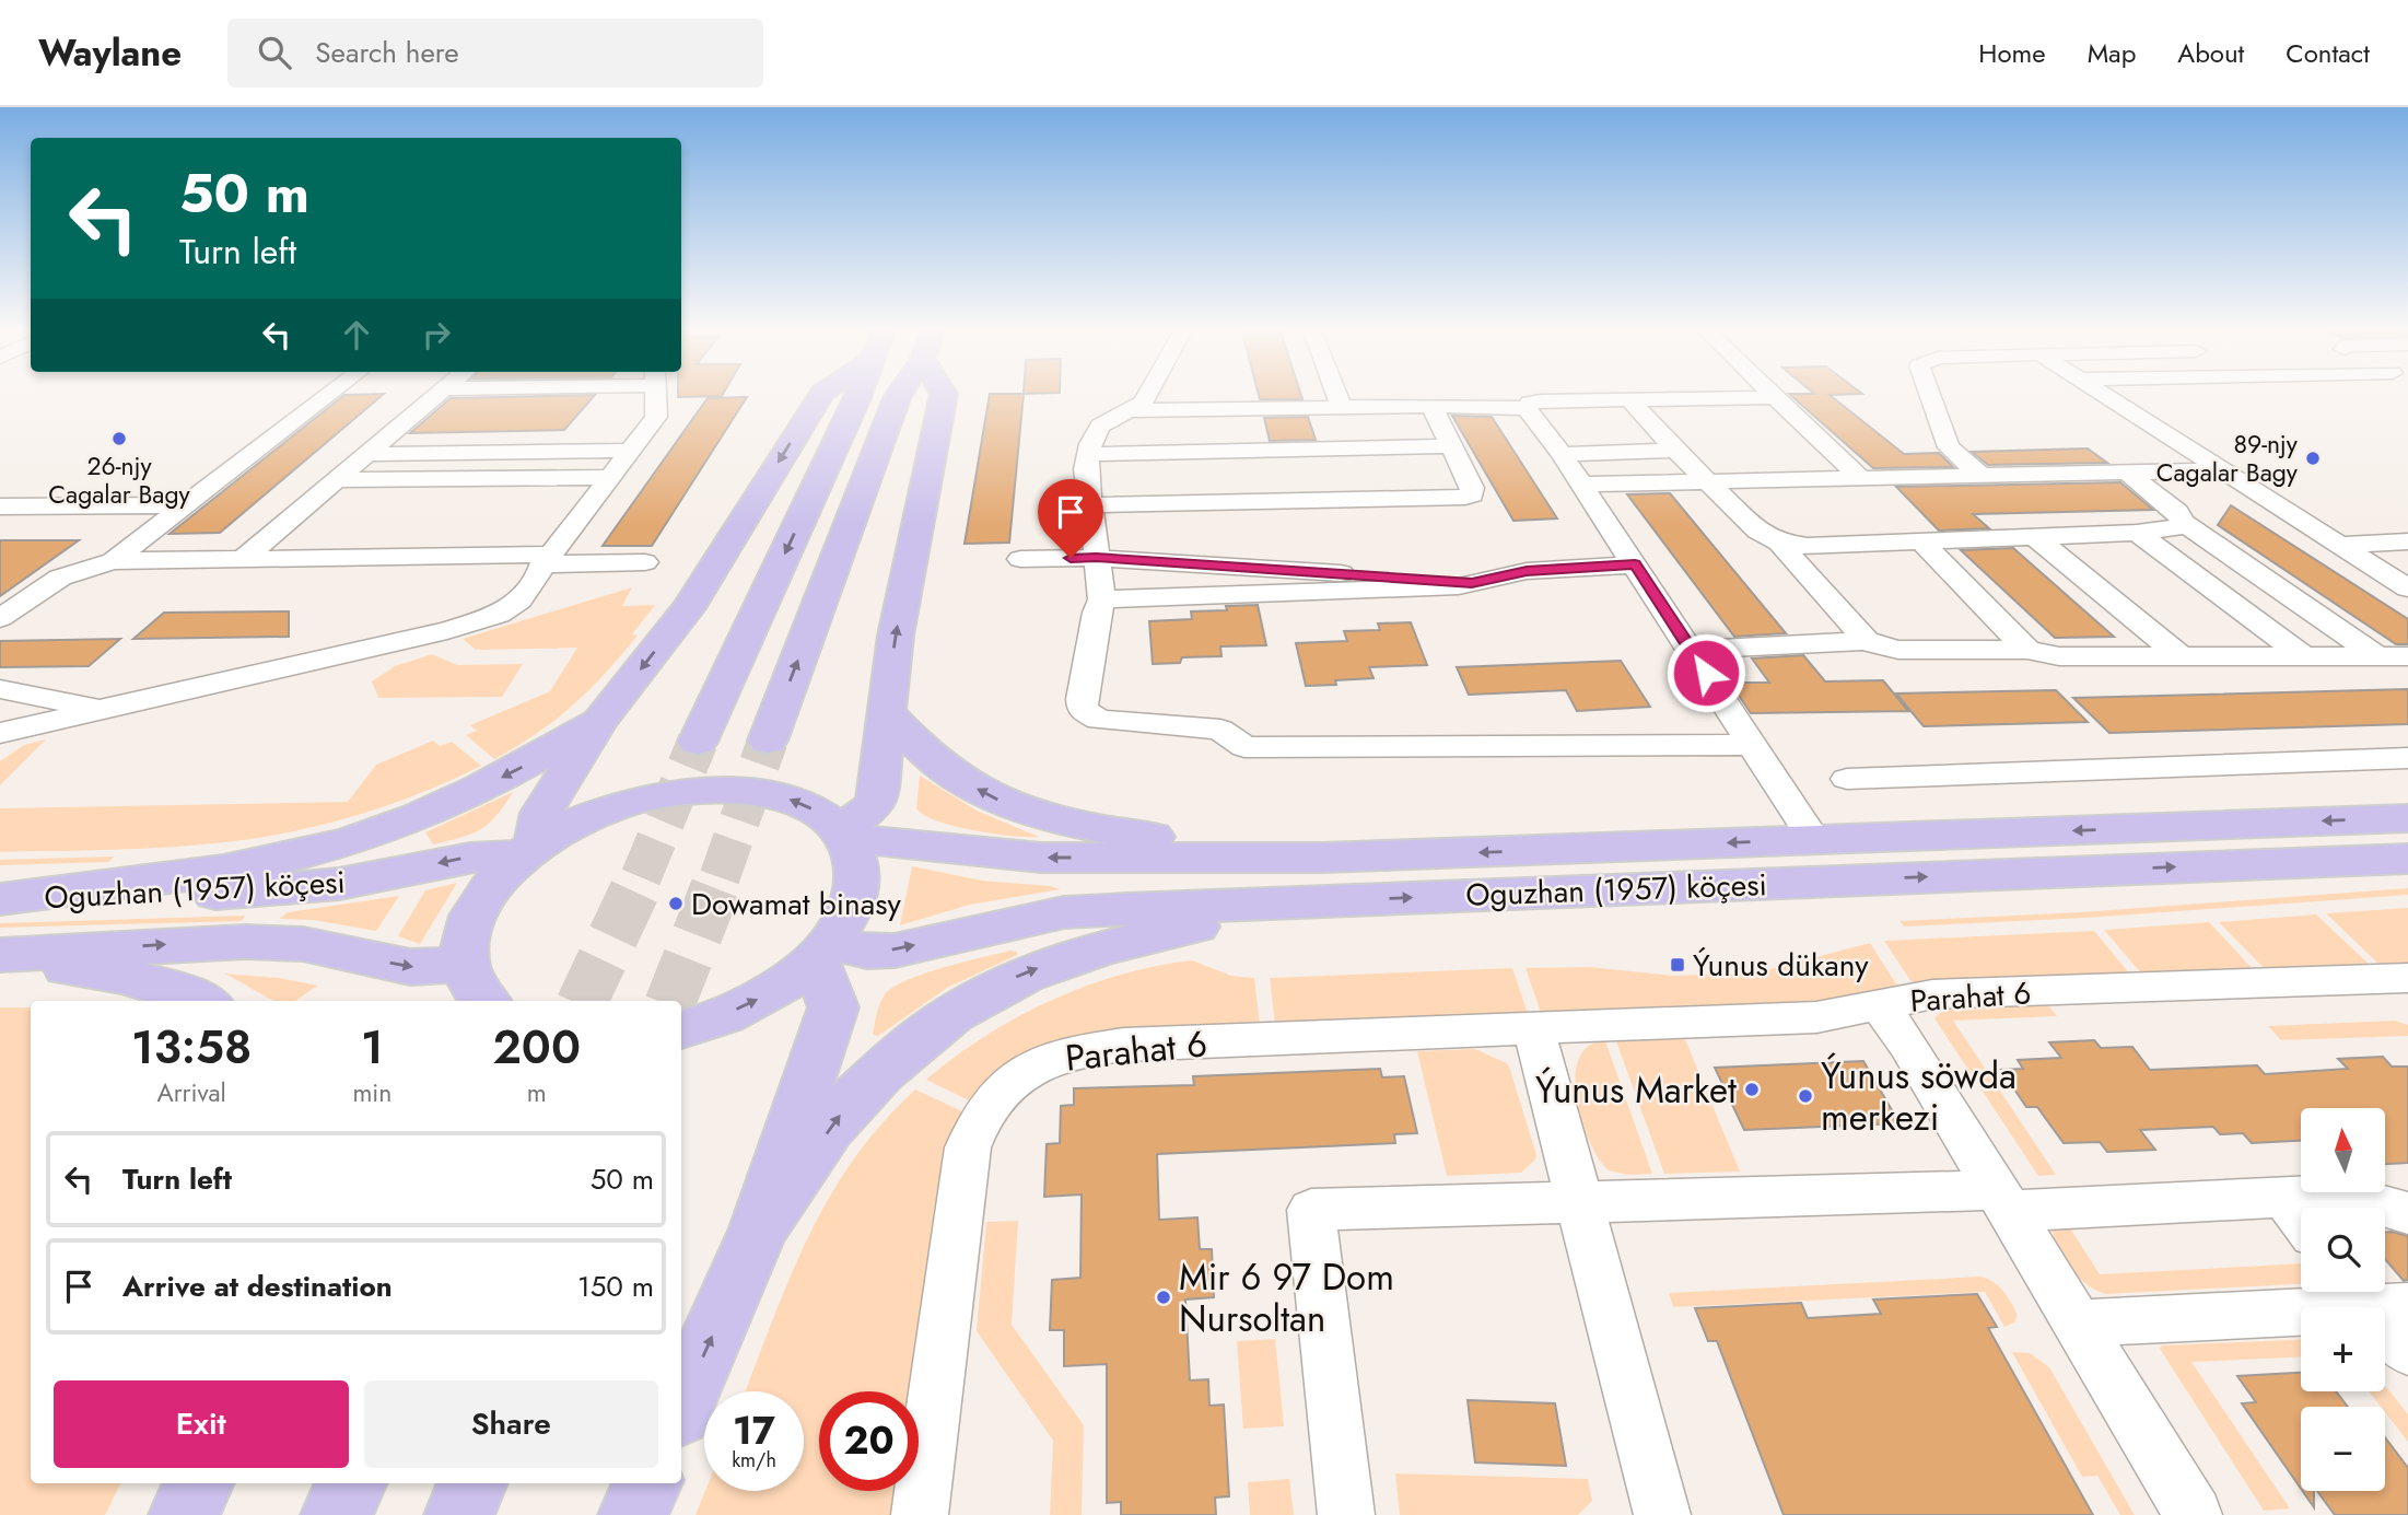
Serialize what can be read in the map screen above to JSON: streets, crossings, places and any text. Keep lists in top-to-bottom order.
{
  "streets": {
    "main road": ["Oguzhan (1957) köçesi"],
    "street": ["Parahat 6"]
  },
  "places": {
    "other": [
      "26-njy Cagalar Bagy",
      "89-njy Cagalar Bagy",
      "Dowamat binasy",
      "Ýunus Market",
      "Ýunus söwda merkezi",
      "Mir 6 97 Dom Nursoltan"
    ],
    "transit": ["Ýunus dükany"]
  },
  "north": "top",
  "page": {
    "header": "Waylane",
    "search": "Search here",
    "nav": [
      "Home",
      "Map",
      "About",
      "Contact"
    ],
    "turn": ["50 m", "Turn left"],
    "eta": [
      "13:58",
      "Arrival",
      "1",
      "min",
      "200",
      "m"
    ],
    "map_buttons": ["+", "−"],
    "list": [
      {
        "name": "Turn left",
        "value": "50 m"
      },
      {
        "name": "Arrive at destination",
        "value": "150 m"
      }
    ],
    "buttons": ["Exit", "Share"],
    "speed": "17 km/h",
    "limit": "20"
  }
}
